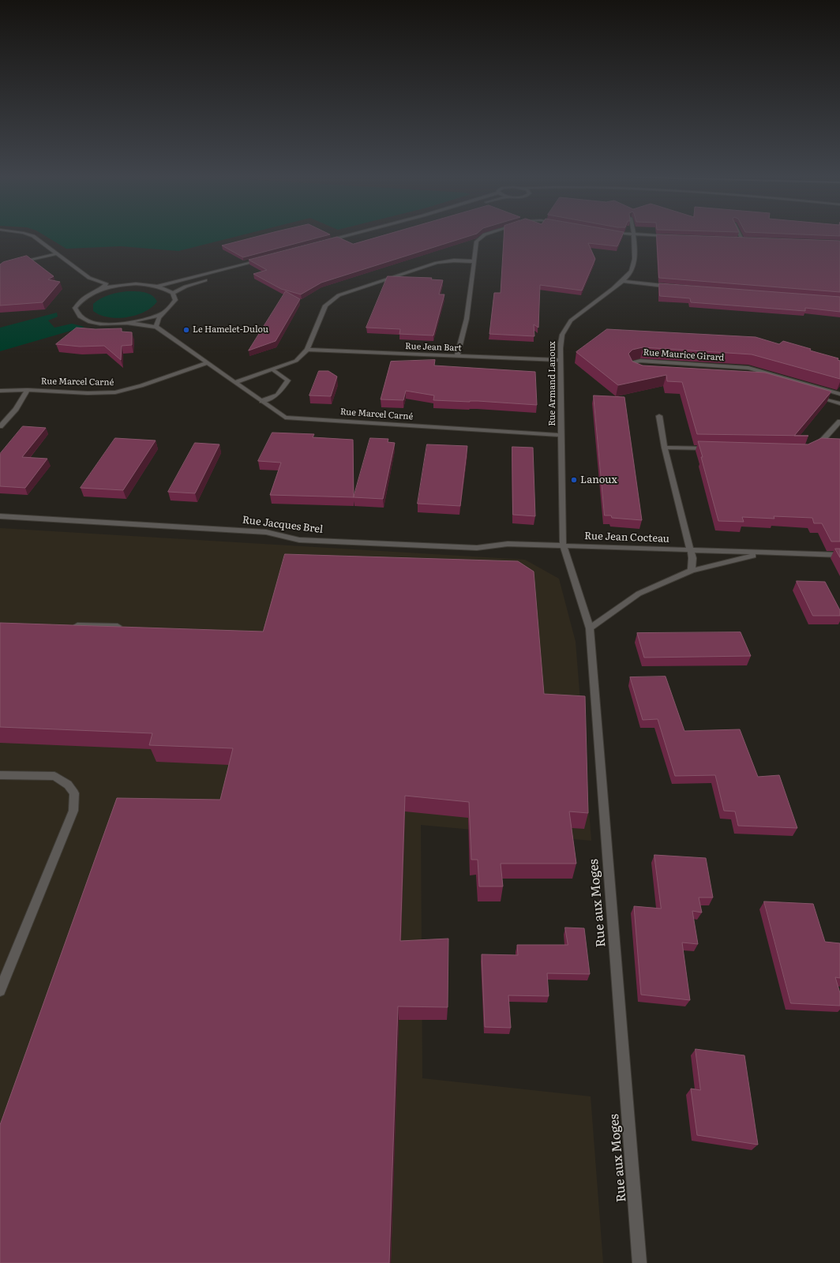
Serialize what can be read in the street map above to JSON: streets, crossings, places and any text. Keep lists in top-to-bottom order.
{
  "streets": {
    "street": [
      "Rue Jean Bart",
      "Rue Maurice Girard",
      "Rue Marcel Carné",
      "Rue Armand Lanoux",
      "Rue Jacques Brel",
      "Rue Jean Cocteau",
      "Rue aux Moges"
    ]
  },
  "crossings": [
    ["Rue Jean Bart", "Rue Armand Lanoux"],
    ["Rue Marcel Carné", "Rue Armand Lanoux"],
    ["Rue Armand Lanoux", "Rue Jacques Brel"],
    ["Rue Armand Lanoux", "Rue Jean Cocteau"],
    ["Rue Armand Lanoux", "Rue aux Moges"],
    ["Rue Jacques Brel", "Rue Jean Cocteau"],
    ["Rue Jacques Brel", "Rue aux Moges"],
    ["Rue Jean Cocteau", "Rue aux Moges"]
  ],
  "places": ["Le Hamelet-Dulou", "Lanoux"]
}
